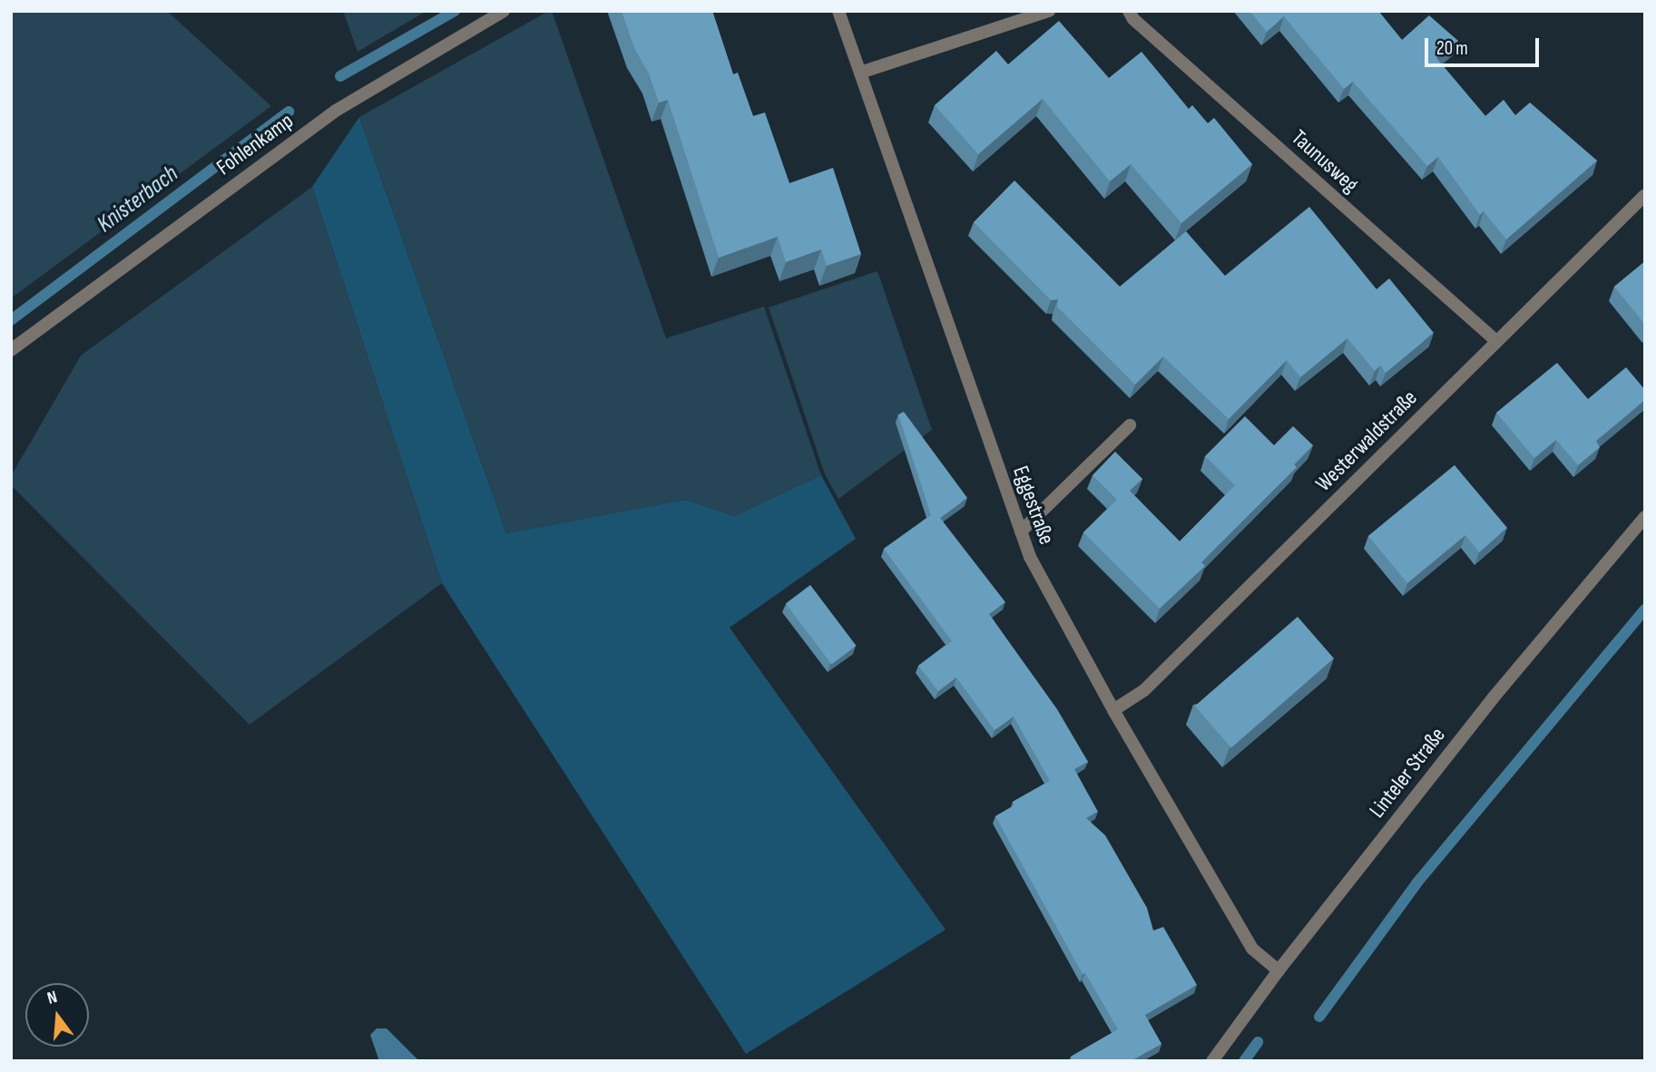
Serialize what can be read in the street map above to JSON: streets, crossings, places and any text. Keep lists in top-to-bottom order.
{
  "streets": {
    "street": [
      "Fohlenkamp",
      "Taunusweg",
      "Westerwaldstraße",
      "Eggestraße",
      "Linteler Straße"
    ]
  },
  "crossings": [
    ["Taunusweg", "Westerwaldstraße"],
    ["Westerwaldstraße", "Eggestraße"],
    ["Eggestraße", "Linteler Straße"]
  ],
  "water": ["Knisterbach"],
  "scale_bar": "20 m",
  "north": "top"
}
